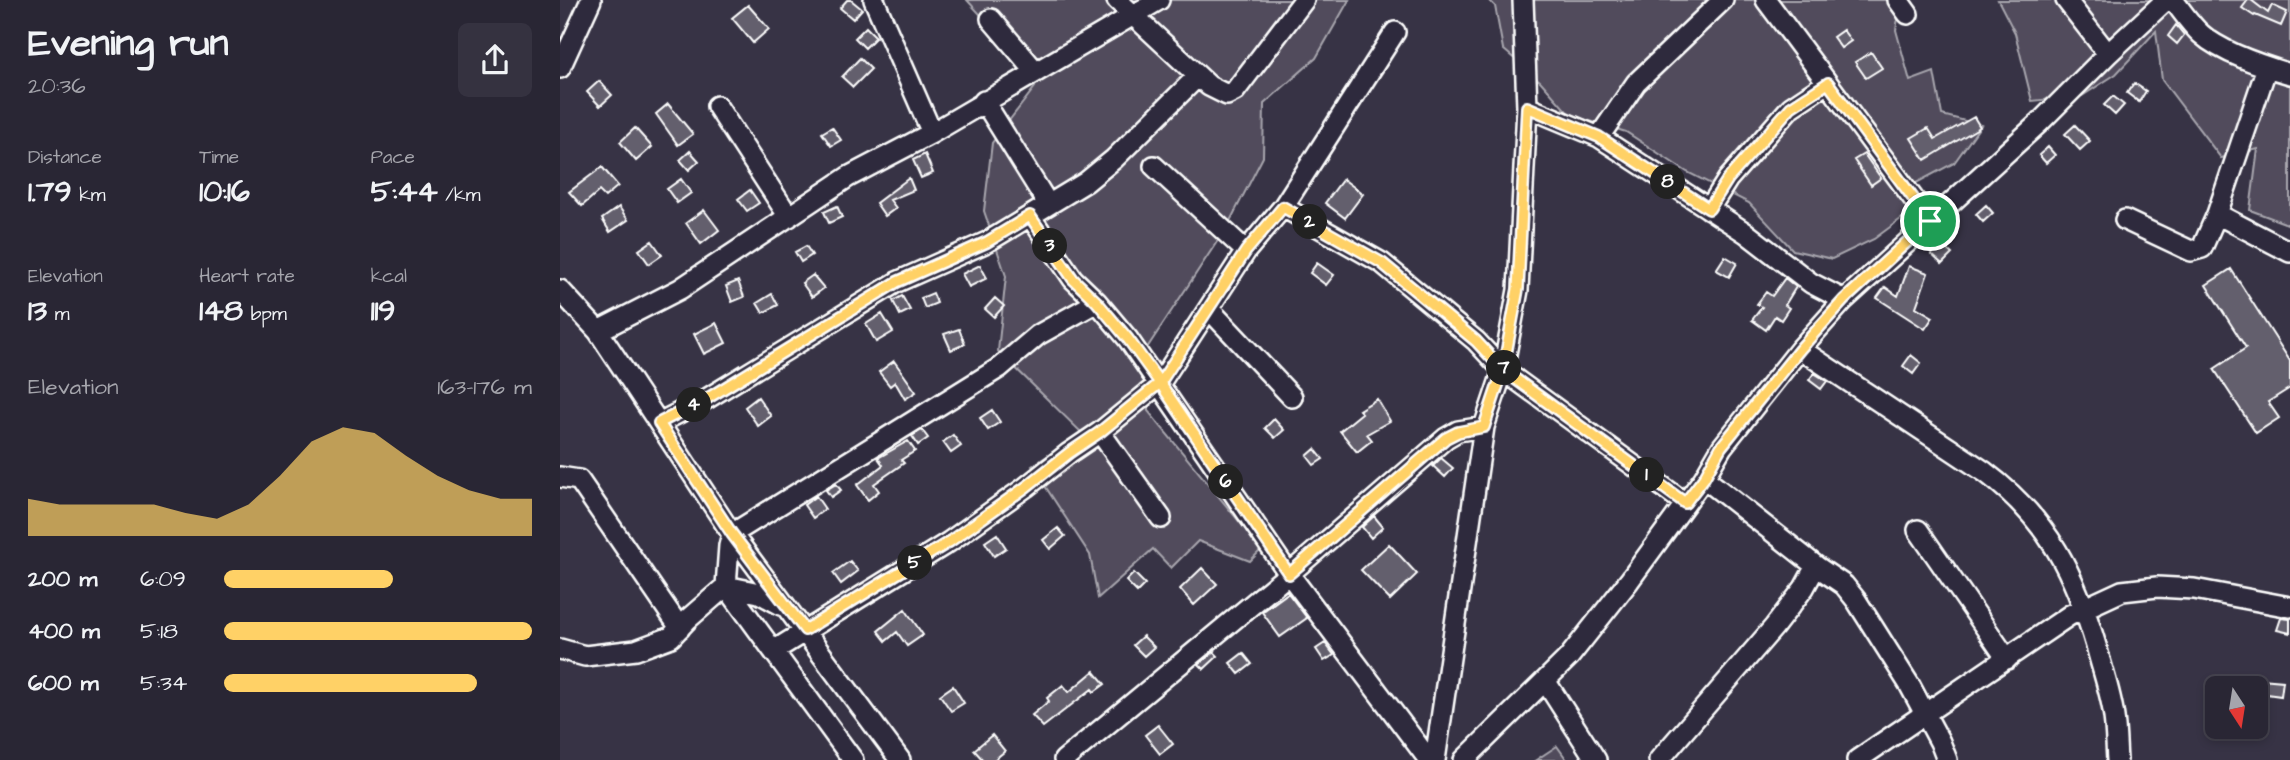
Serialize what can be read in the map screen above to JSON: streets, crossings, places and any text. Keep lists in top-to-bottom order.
{
  "north": "bottom",
  "page": {
    "heading": ["Evening run", "20:36"],
    "stats": [
      ["Distance", "1.79 km"],
      ["Time", "10:16"],
      ["Pace", "5:44 /km"],
      ["Elevation", "13 m"],
      ["Heart rate", "148 bpm"],
      ["kcal", "119"]
    ],
    "pins": [
      "8",
      "2",
      "3",
      "7",
      "4",
      "1",
      "6",
      "5"
    ],
    "chart": ["Elevation", "163–176 m"],
    "list": [
      {
        "name": "200 m",
        "note": "6:09"
      },
      {
        "name": "400 m",
        "note": "5:18"
      },
      {
        "name": "600 m",
        "note": "5:34"
      }
    ]
  }
}
